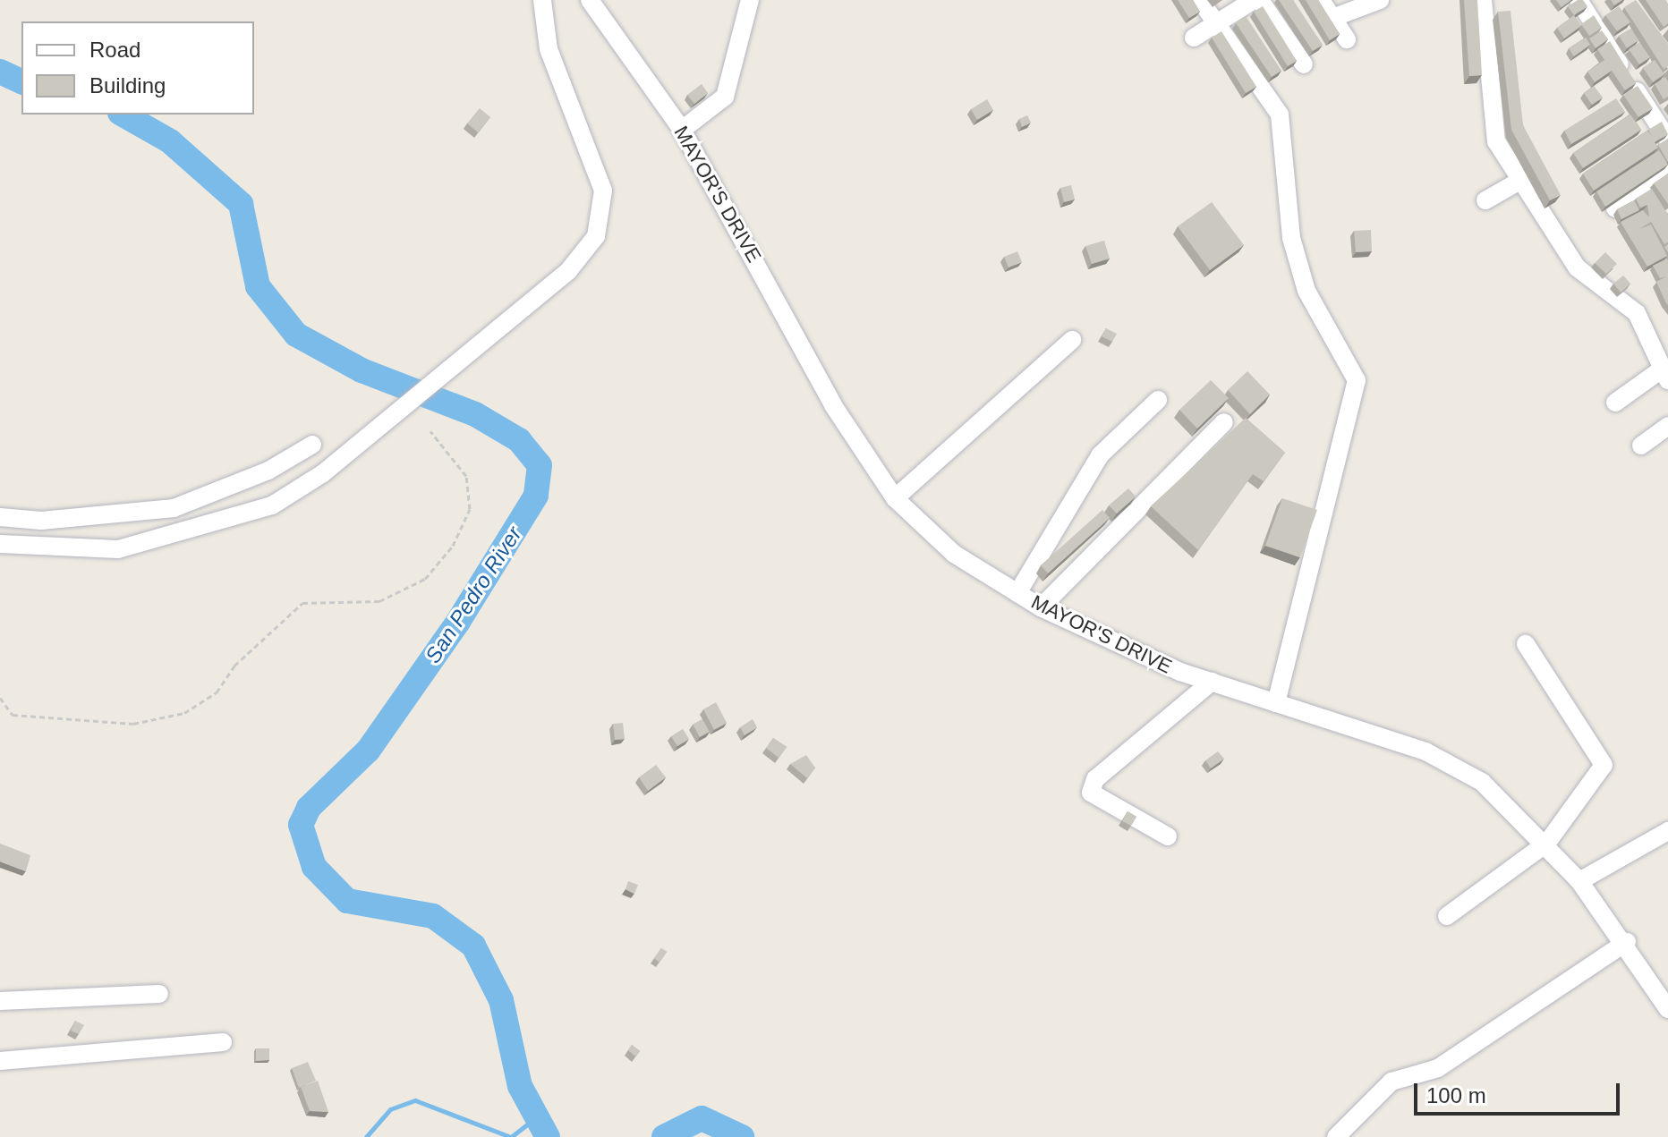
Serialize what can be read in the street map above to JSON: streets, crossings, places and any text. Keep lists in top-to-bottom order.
{
  "streets": {
    "street": ["MAYOR'S DRIVE"]
  },
  "water": ["San Pedro River"],
  "legend": ["Road", "Building"],
  "scale_bar": "100 m"
}
